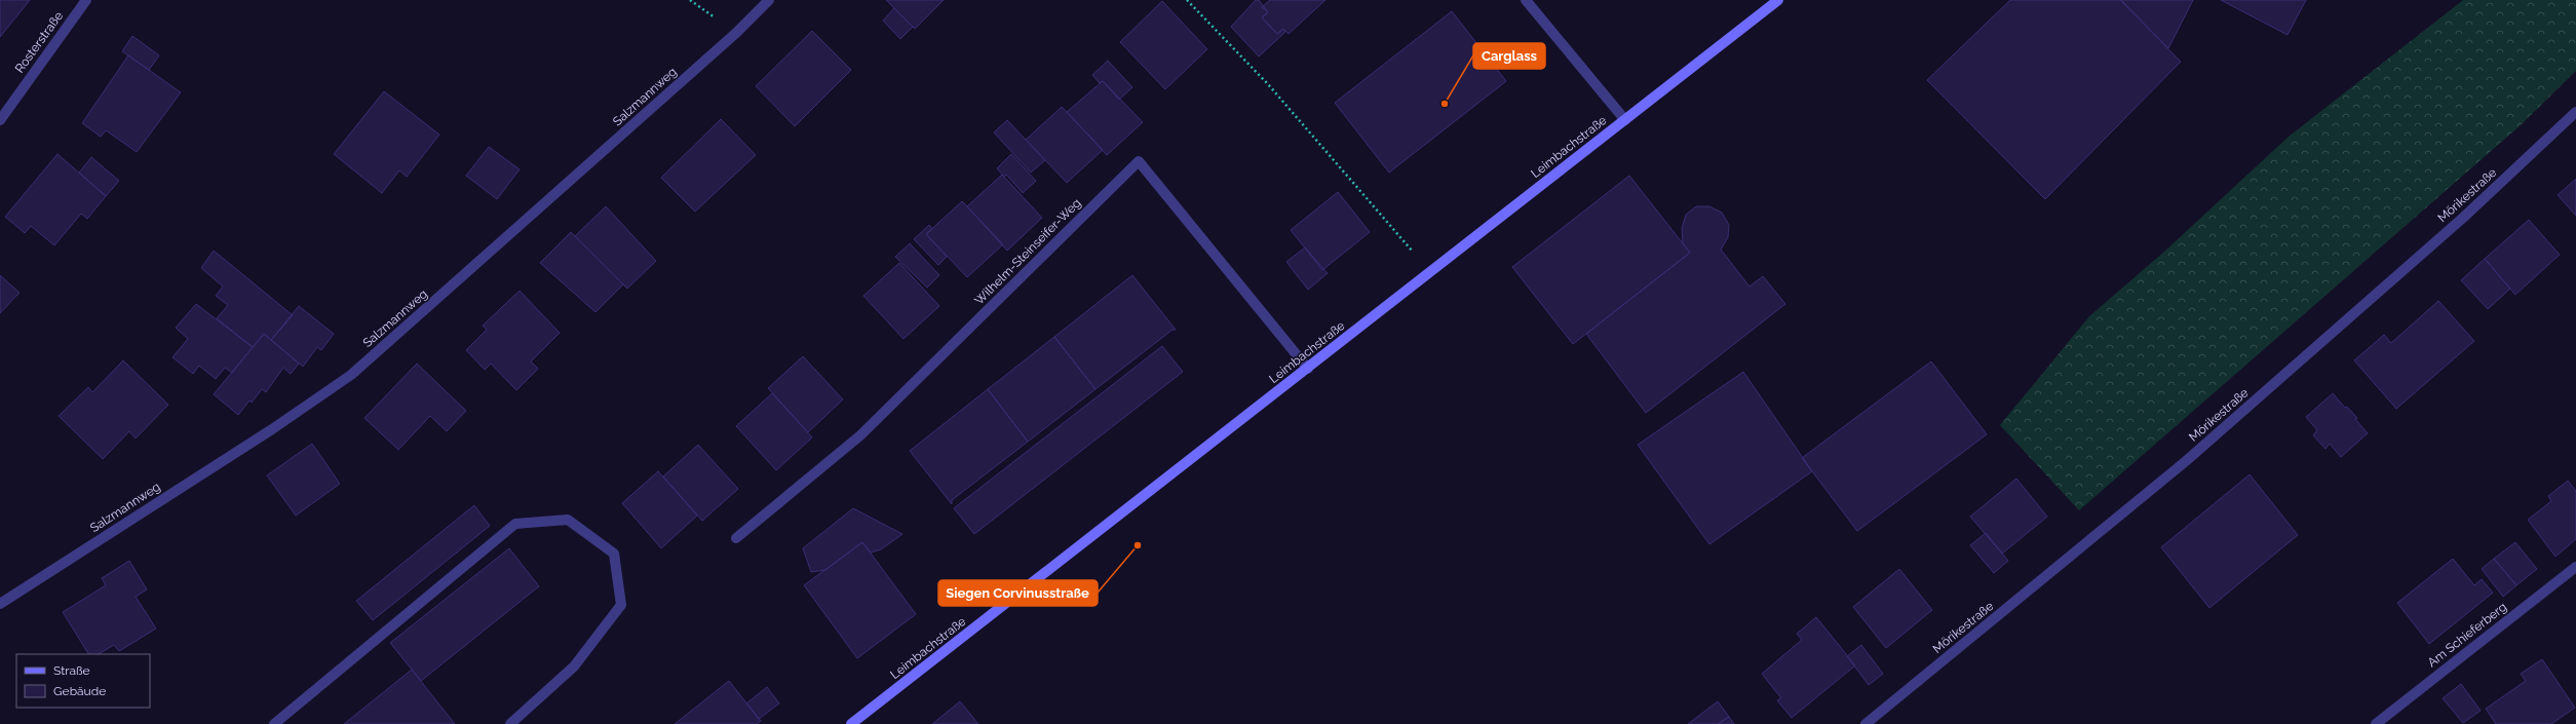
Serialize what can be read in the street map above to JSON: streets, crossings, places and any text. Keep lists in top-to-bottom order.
{
  "streets": {
    "main road": ["Leimbachstraße"],
    "street": [
      "Rosterstraße",
      "Salzmannweg",
      "Mörikestraße",
      "Wilhelm-Steinseifer-Weg",
      "Am Schieferberg"
    ]
  },
  "crossings": [
    ["Leimbachstraße", "Wilhelm-Steinseifer-Weg"]
  ],
  "places": ["Carglass", "Siegen Corvinusstraße"],
  "legend": ["Straße", "Gebäude"]
}
